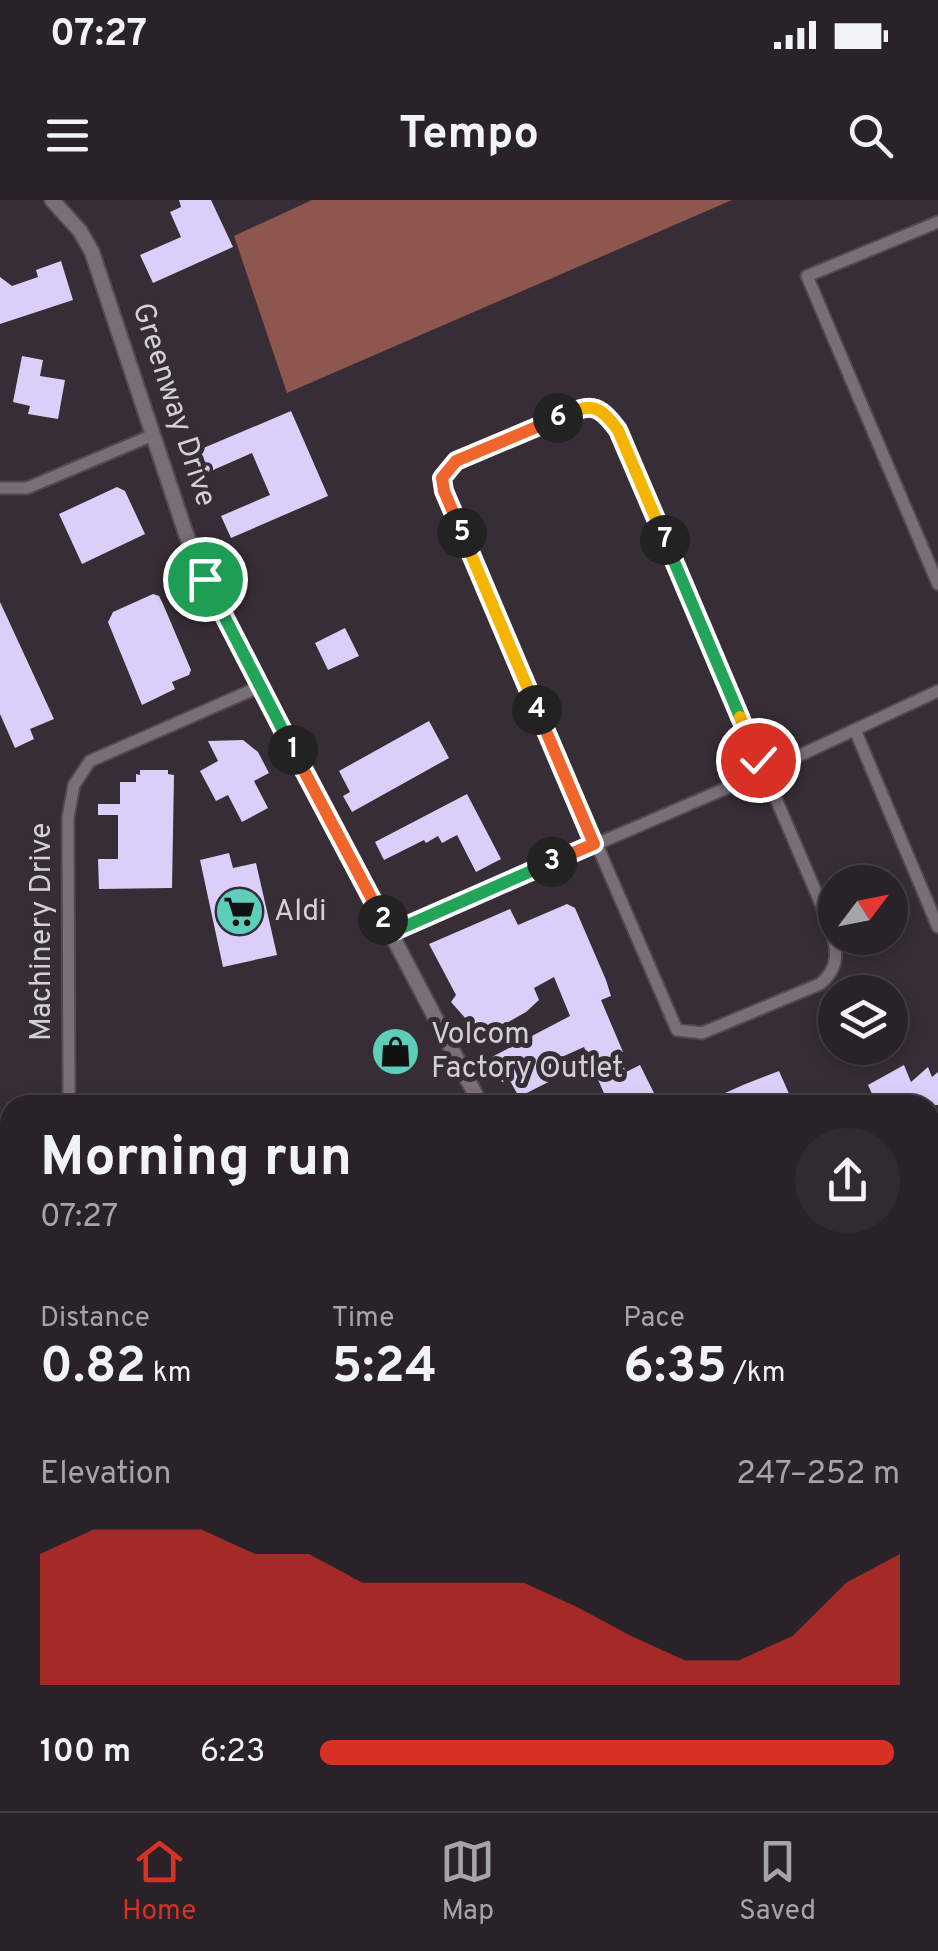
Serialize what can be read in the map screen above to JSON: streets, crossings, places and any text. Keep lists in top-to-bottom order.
{
  "streets": {
    "street": ["Greenway Drive", "Machinery Drive"]
  },
  "crossings": [
    ["Greenway Drive", "Machinery Drive"]
  ],
  "places": {
    "supermarket": ["Aldi"],
    "shop": ["Volcom Factory Outlet"]
  },
  "north": "top right",
  "page": {
    "status": "07:27",
    "header": "Tempo",
    "pins": [
      "6",
      "5",
      "7",
      "4",
      "1",
      "3",
      "2"
    ],
    "heading": ["Morning run", "07:27"],
    "stats": [
      ["Distance", "0.82 km"],
      ["Time", "5:24"],
      ["Pace", "6:35 /km"]
    ],
    "chart": ["Elevation", "247–252 m"],
    "list": [
      {
        "name": "100 m",
        "note": "6:23"
      }
    ],
    "tabs": ["Home", "Map", "Saved"]
  }
}
